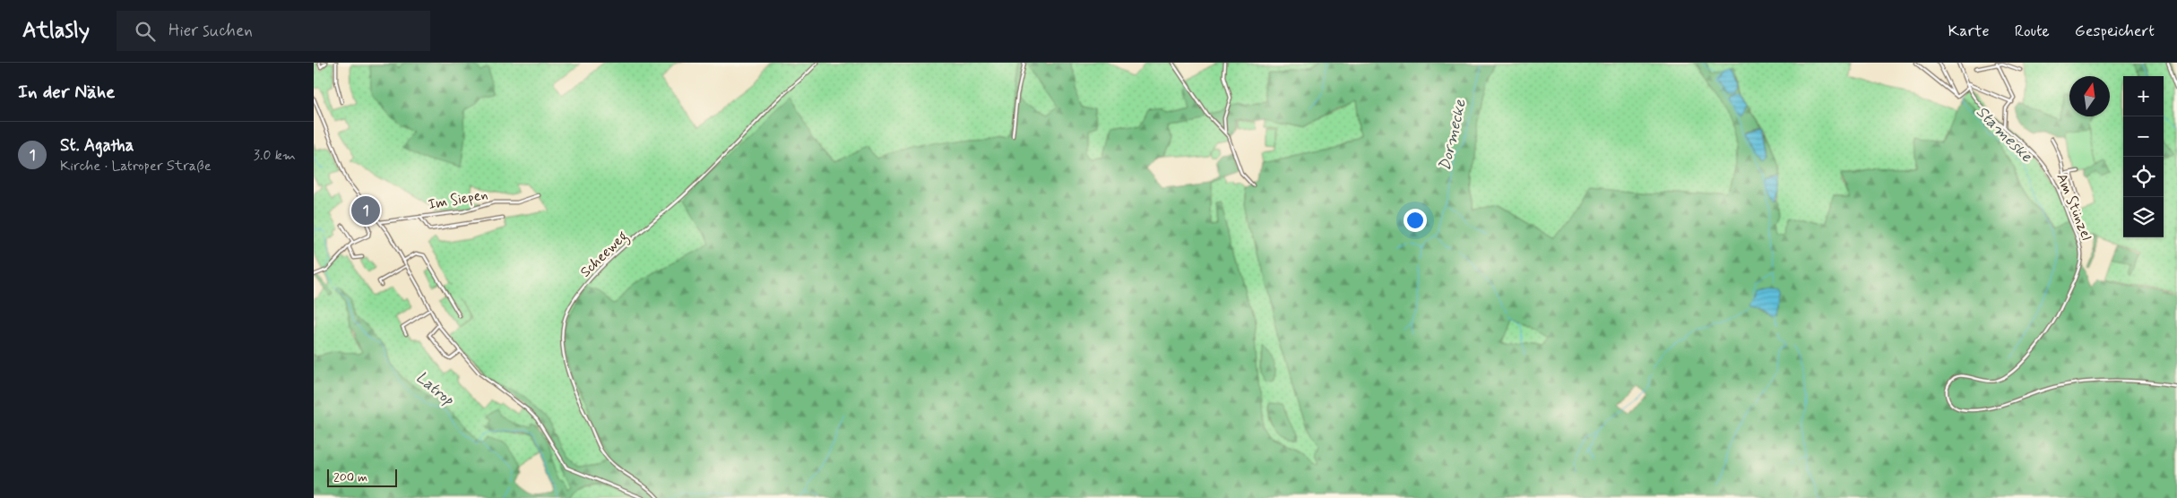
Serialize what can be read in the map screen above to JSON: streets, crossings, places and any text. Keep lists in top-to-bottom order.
{
  "streets": {
    "street": ["Im Siepen", "Am Stünzel", "Scheeweg"]
  },
  "water": ["Stameske", "Dormecke", "Latrop"],
  "scale_bar": "200 m",
  "north": "top",
  "page": {
    "header": "Atlasly",
    "search": "Hier suchen",
    "nav": ["Karte", "Route", "Gespeichert"],
    "heading": "In der Nähe",
    "map_buttons": ["+", "−"],
    "list": [
      {
        "mark": "1",
        "name": "St. Agatha",
        "note": "Kirche · Latroper Straße",
        "value": "3.0 km"
      }
    ],
    "pins": "1",
    "scale": "200 m"
  }
}
